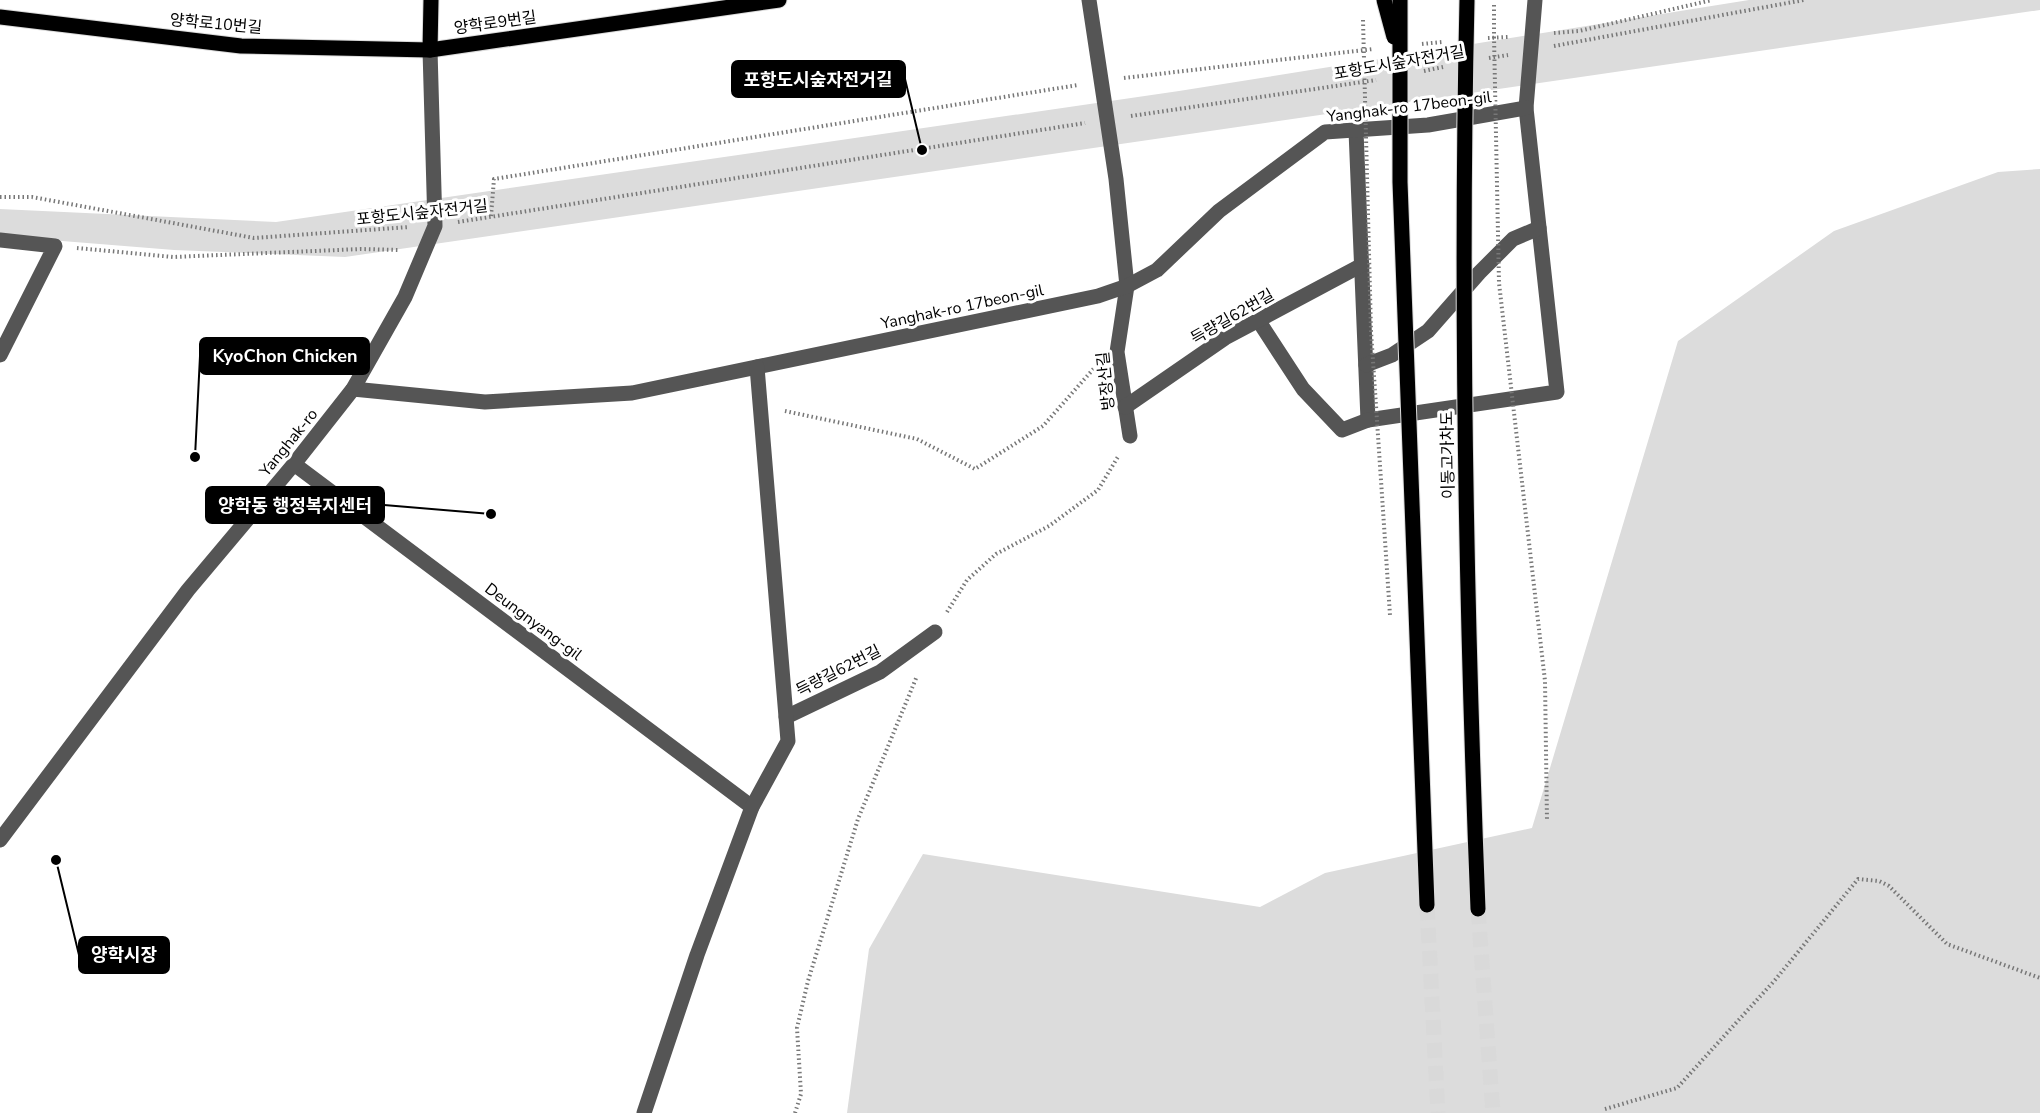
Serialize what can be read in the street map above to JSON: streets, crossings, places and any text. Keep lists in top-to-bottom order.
{
  "streets": {
    "main road": [
      "양학로9번길",
      "양학로10번길",
      "Yanghak-ro",
      "이동고가차도"
    ],
    "street": [
      "Yanghak-ro 17beon-gil",
      "득량길62번길",
      "방장산길",
      "Deungnyang-gil"
    ],
    "path": ["포항도시숲자전거길"]
  },
  "crossings": [
    ["양학로9번길", "양학로10번길"],
    ["양학로9번길", "Yanghak-ro"],
    ["양학로10번길", "Yanghak-ro"],
    ["포항도시숲자전거길", "방장산길"],
    ["포항도시숲자전거길", "Yanghak-ro"],
    ["Yanghak-ro 17beon-gil", "방장산길"],
    ["Yanghak-ro 17beon-gil", "Yanghak-ro"],
    ["득량길62번길", "방장산길"],
    ["Yanghak-ro", "Deungnyang-gil"]
  ],
  "places": [
    "포항도시숲자전거길",
    "KyoChon Chicken",
    "양학동 행정복지센터",
    "양학시장"
  ]
}
